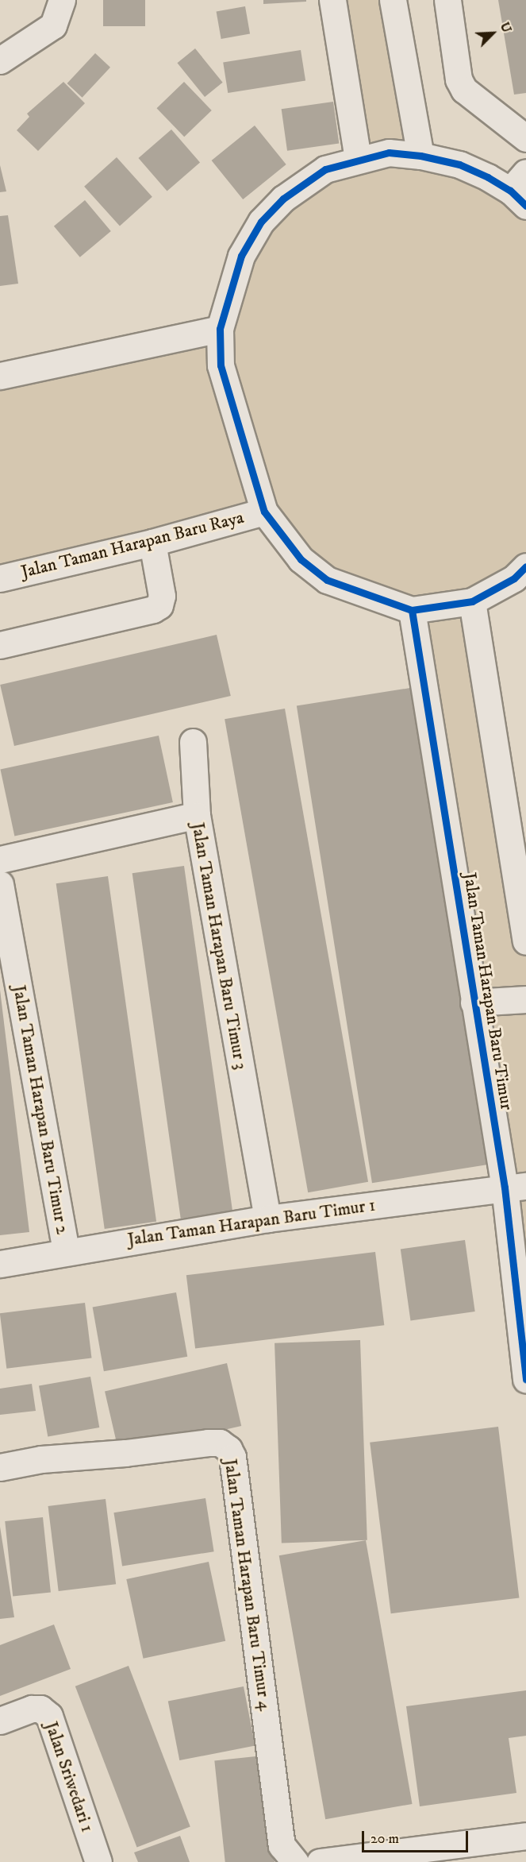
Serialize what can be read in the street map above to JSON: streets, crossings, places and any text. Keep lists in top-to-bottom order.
{
  "streets": {
    "street": [
      "Jalan Taman Harapan Baru Raya",
      "Jalan Taman Harapan Baru Timur 3",
      "Jalan Taman Harapan Baru Timur",
      "Jalan Taman Harapan Baru Timur 2",
      "Jalan Taman Harapan Baru Timur 1",
      "Jalan Taman Harapan Baru Timur 4",
      "Jalan Sriwedari 1"
    ]
  },
  "crossings": [
    ["Jalan Taman Harapan Baru Timur 3", "Jalan Taman Harapan Baru Timur 1"],
    ["Jalan Taman Harapan Baru Timur", "Jalan Taman Harapan Baru Timur 1"],
    ["Jalan Taman Harapan Baru Timur 2", "Jalan Taman Harapan Baru Timur 1"]
  ],
  "scale_bar": "20 m",
  "north": "top right"
}
